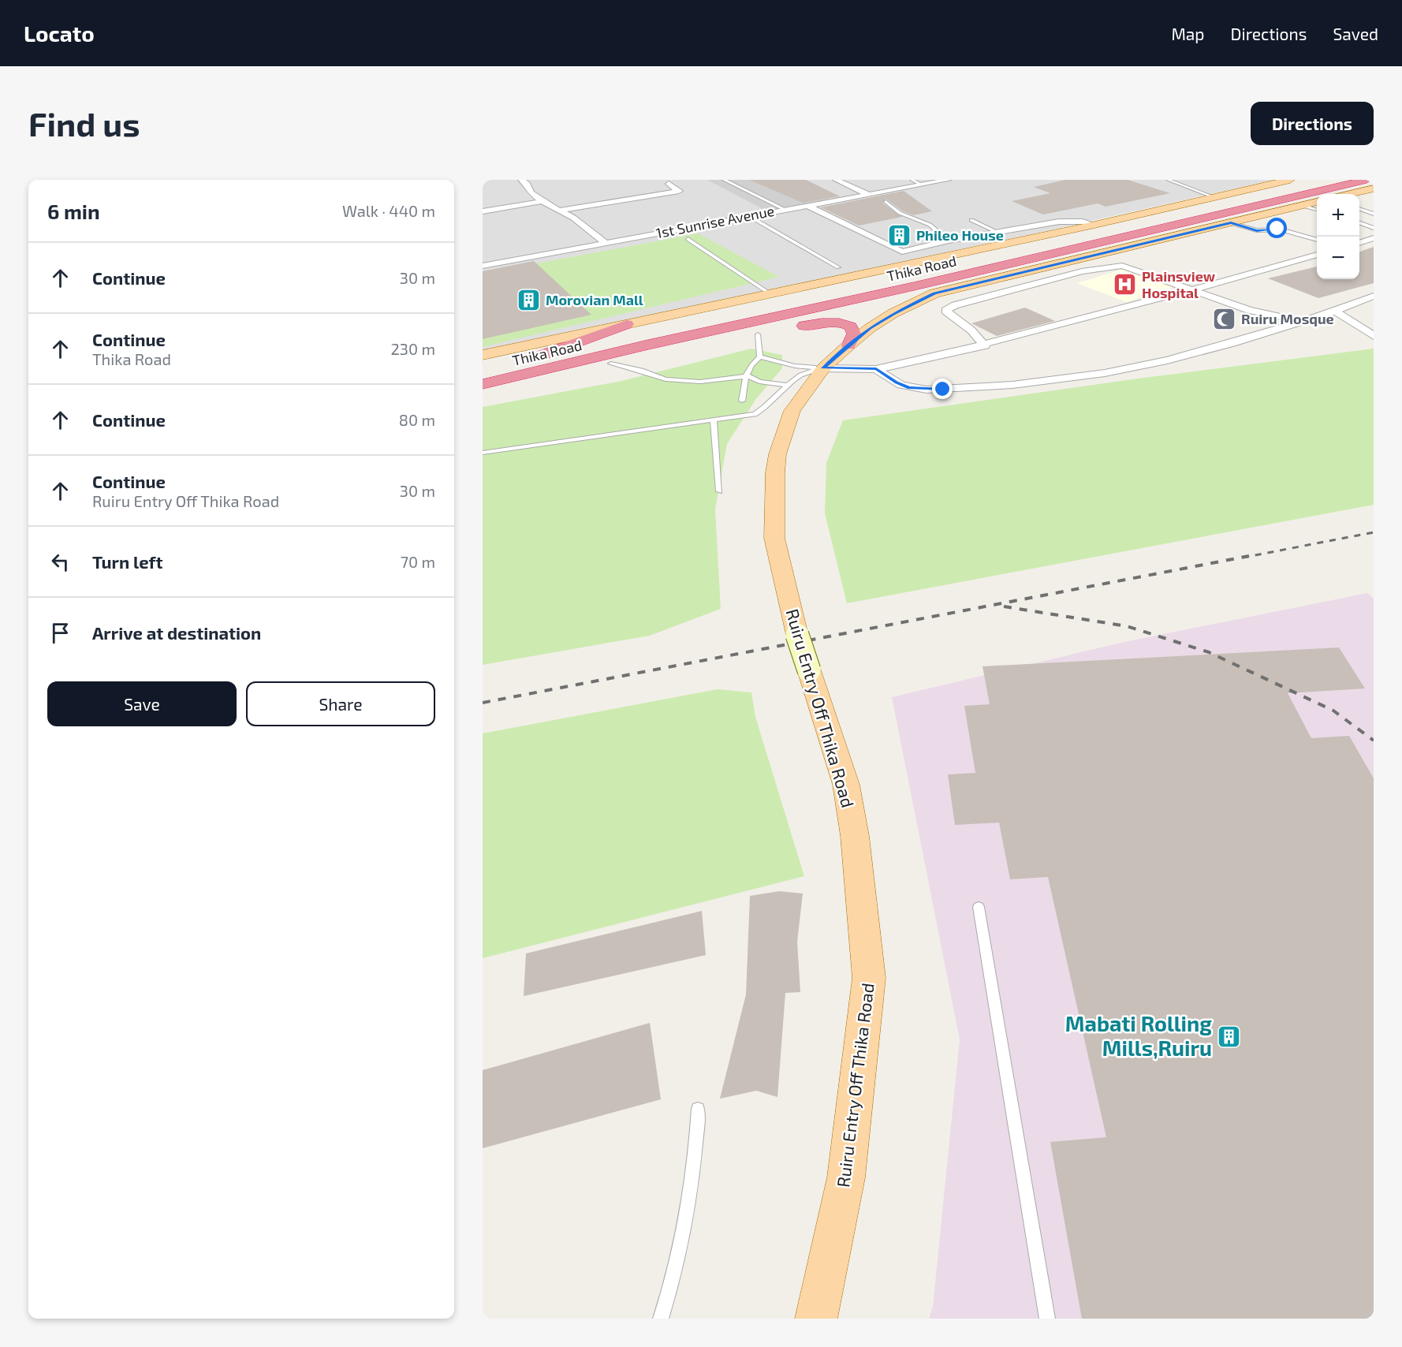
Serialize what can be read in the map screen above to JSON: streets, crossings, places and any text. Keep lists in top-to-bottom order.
{
  "streets": {
    "highway": ["Thika Road"],
    "main road": ["Ruiru Entry Off Thika Road"],
    "street": ["1st Sunrise Avenue"]
  },
  "crossings": [
    ["Thika Road", "Ruiru Entry Off Thika Road"]
  ],
  "places": {
    "building": ["Phileo House", "Morovian Mall", "Mabati Rolling Mills,Ruiru"],
    "hospital": ["Plainsview Hospital"],
    "mosque": ["Ruiru Mosque"]
  },
  "page": {
    "header": "Locato",
    "nav": ["Map", "Directions", "Saved"],
    "buttons": [
      "Directions",
      ["Save", "Share"]
    ],
    "title": "Find us",
    "heading": ["6 min", "Walk · 440 m"],
    "map_buttons": ["+", "−"],
    "list": [
      ["Continue", "30 m"],
      ["Continue", "Thika Road", "230 m"],
      ["Continue", "80 m"],
      ["Continue", "Ruiru Entry Off Thika Road", "30 m"],
      ["Turn left", "70 m"],
      "Arrive at destination"
    ]
  }
}
